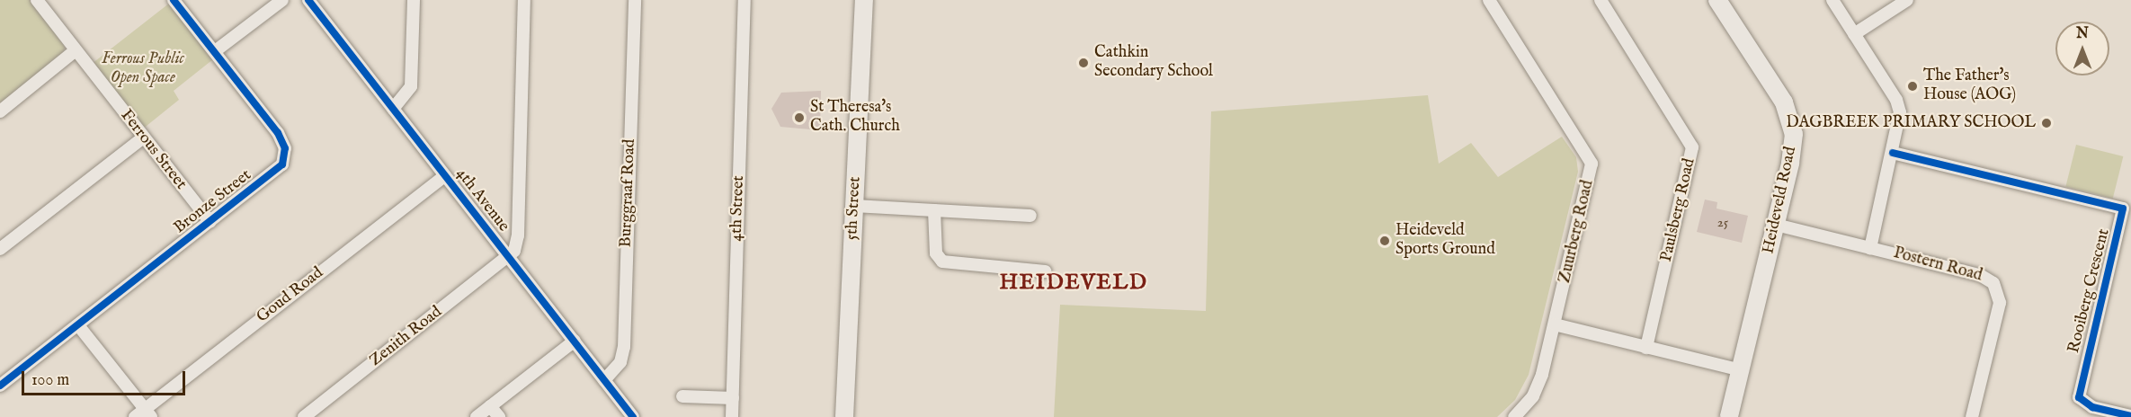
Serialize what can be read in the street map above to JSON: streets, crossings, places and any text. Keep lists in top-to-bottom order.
{
  "streets": {
    "street": [
      "Ferrous Street",
      "Burggraaf Road",
      "4th Avenue",
      "Heideveld Road",
      "Bronze Street",
      "4th Street",
      "5th Street",
      "Paulsberg Road",
      "Zuurberg Road",
      "Postern Road",
      "Rooiberg Crescent",
      "Goud Road",
      "Zenith Road"
    ]
  },
  "crossings": [
    ["Ferrous Street", "Bronze Street"],
    ["Burggraaf Road", "4th Avenue"],
    ["4th Avenue", "Goud Road"],
    ["4th Avenue", "Zenith Road"],
    ["Heideveld Road", "Postern Road"]
  ],
  "districts": ["HEIDEVELD"],
  "parks": ["Ferrous Public Open Space"],
  "places": [
    "Cathkin Secondary School",
    "The Father's House (AOG)",
    "St Theresa's Cath. Church",
    "DAGBREEK PRIMARY SCHOOL",
    "Heideveld Sports Ground"
  ],
  "house_numbers": ["25"],
  "scale_bar": "100 m",
  "north": "top"
}
